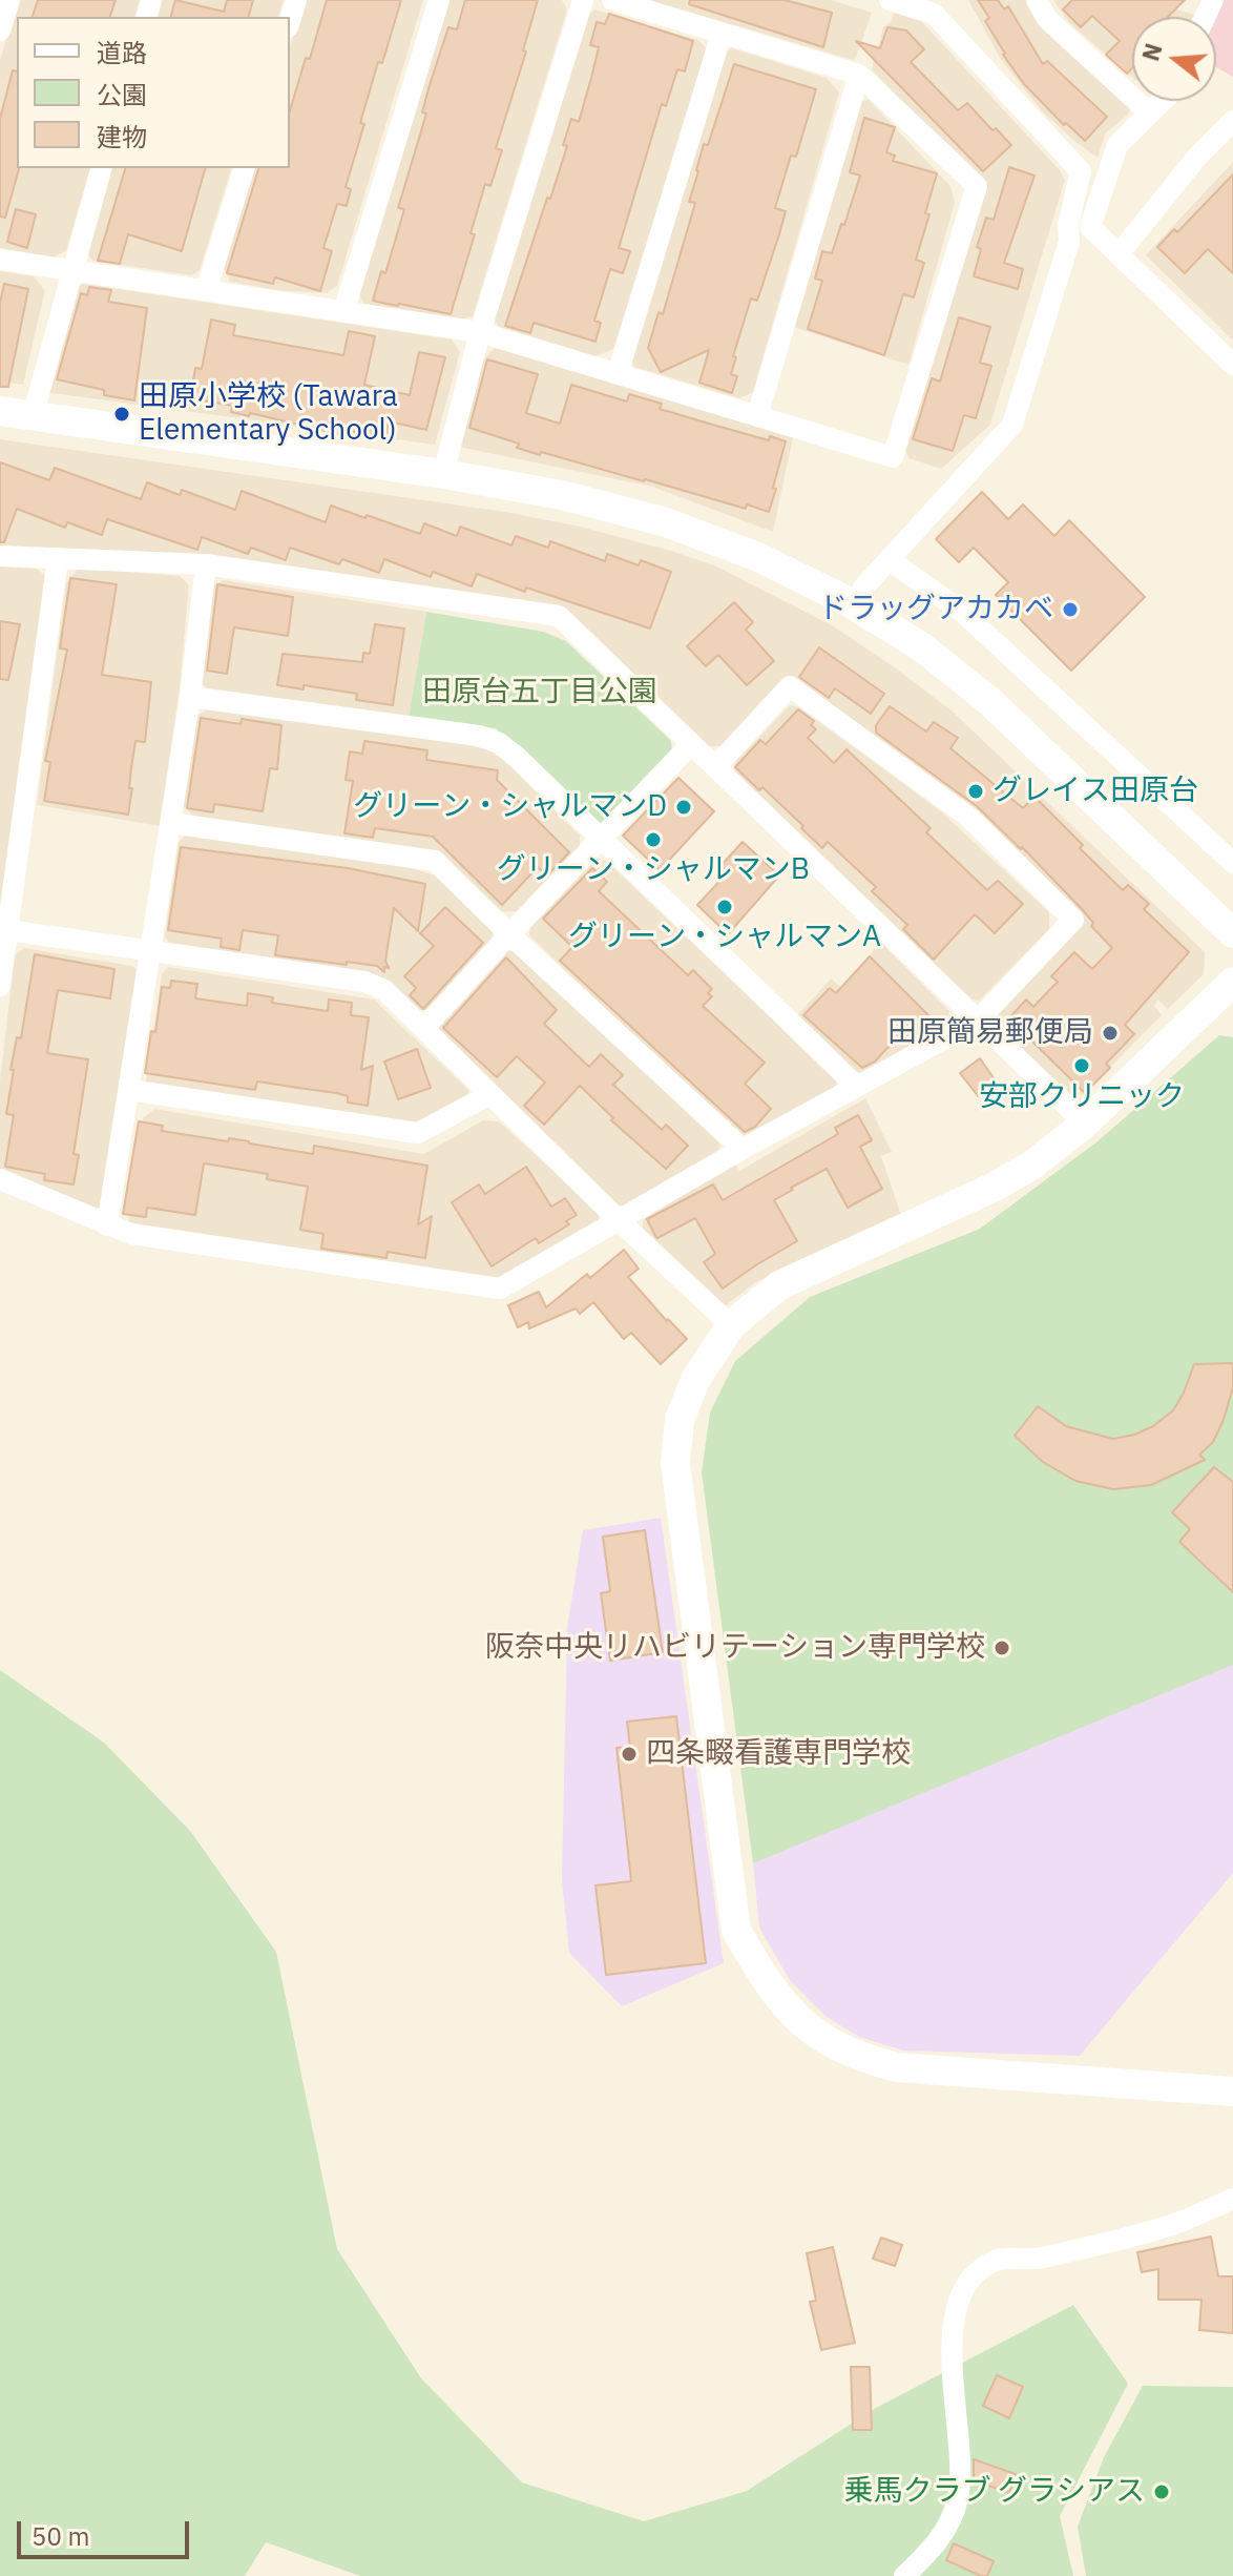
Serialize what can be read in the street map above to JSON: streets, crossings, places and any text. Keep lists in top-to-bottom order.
{
  "parks": ["田原台五丁目公園"],
  "places": [
    "田原小学校 (Tawara Elementary School)",
    "ドラッグアカカベ",
    "グレイス田原台",
    "グリーン・シャルマンD",
    "グリーン・シャルマンB",
    "グリーン・シャルマンA",
    "田原簡易郵便局",
    "安部クリニック",
    "阪奈中央リハビリテーション専門学校",
    "四条畷看護専門学校",
    "乗馬クラブ グラシアス"
  ],
  "legend": ["道路", "公園", "建物"],
  "scale_bar": "50 m",
  "north": "left"
}
